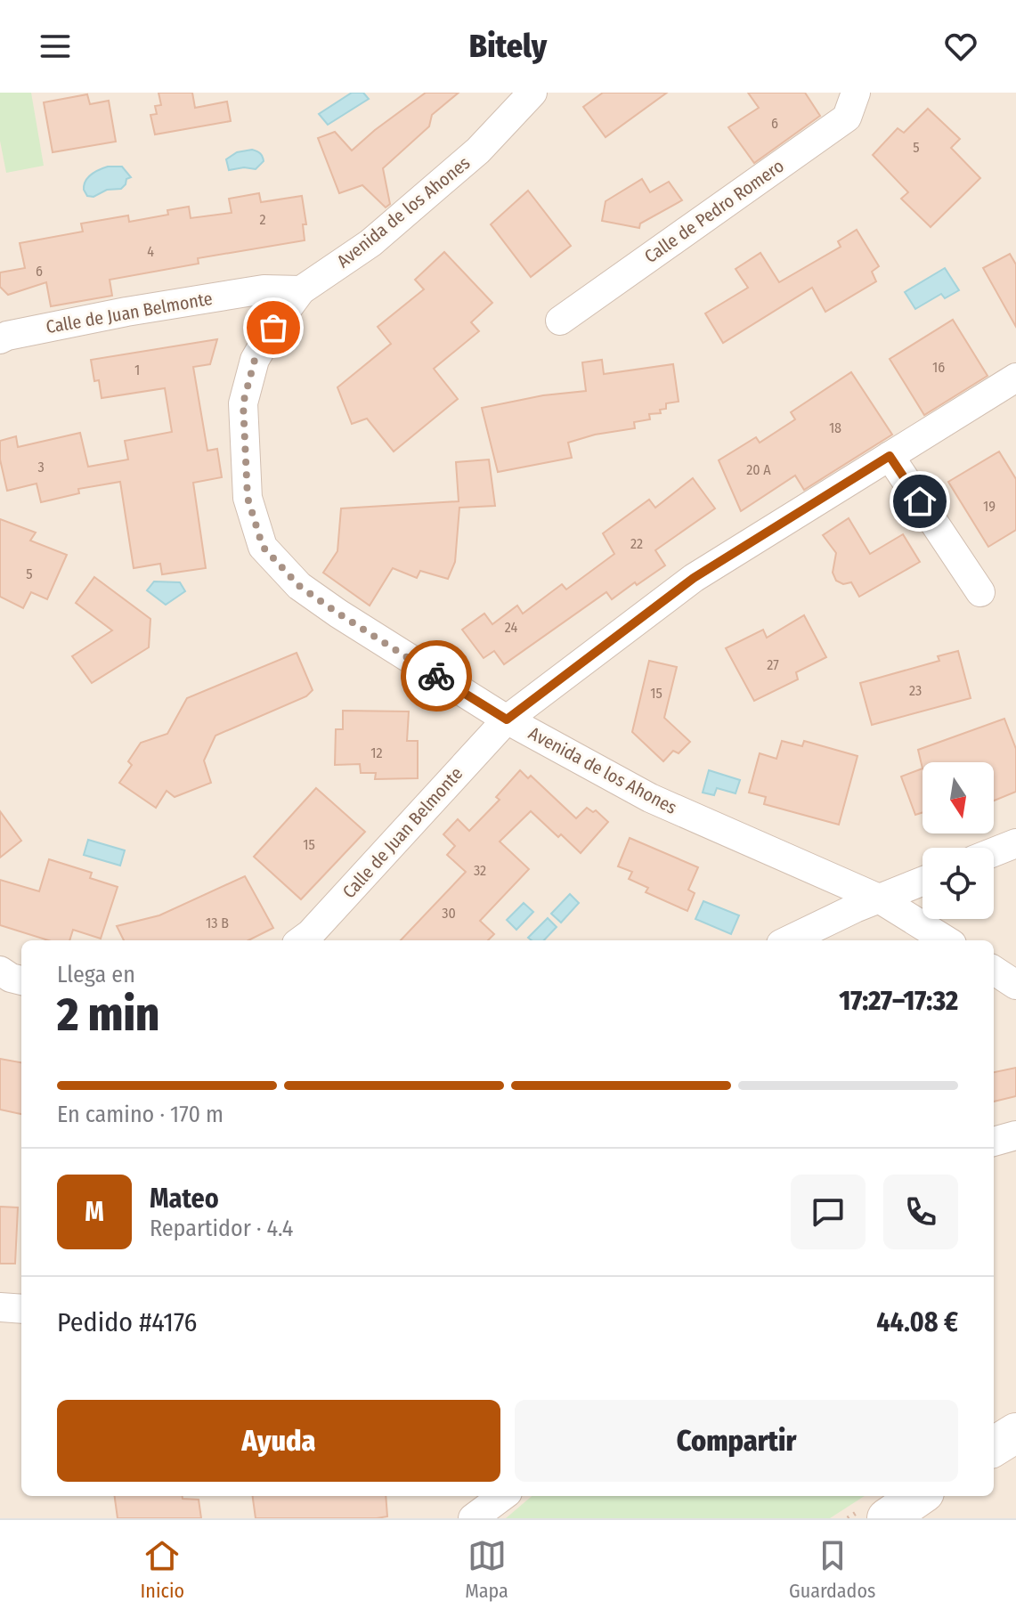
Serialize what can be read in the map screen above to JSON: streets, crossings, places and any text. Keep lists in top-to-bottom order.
{
  "streets": {
    "street": ["Calle de Pedro Romero", "Avenida de los Ahones", "Calle de Juan Belmonte"]
  },
  "crossings": [
    ["Avenida de los Ahones", "Calle de Juan Belmonte"]
  ],
  "house_numbers": [
    "6",
    "5",
    "2",
    "4",
    "6",
    "16",
    "1",
    "18",
    "3",
    "20 A",
    "19",
    "22",
    "5",
    "24",
    "27",
    "23",
    "15",
    "12",
    "15",
    "32",
    "30",
    "13 B"
  ],
  "north": "bottom",
  "page": {
    "header": "Bitely",
    "heading": ["2 min", "Llega en", "17:27–17:32"],
    "panel": [
      "Mateo",
      "Repartidor · 4.4",
      "Pedido #4176",
      "44.08 €"
    ],
    "bar": "En camino · 170 m",
    "round": "M",
    "buttons": ["Ayuda", "Compartir"],
    "tabs": ["Inicio", "Mapa", "Guardados"]
  }
}
